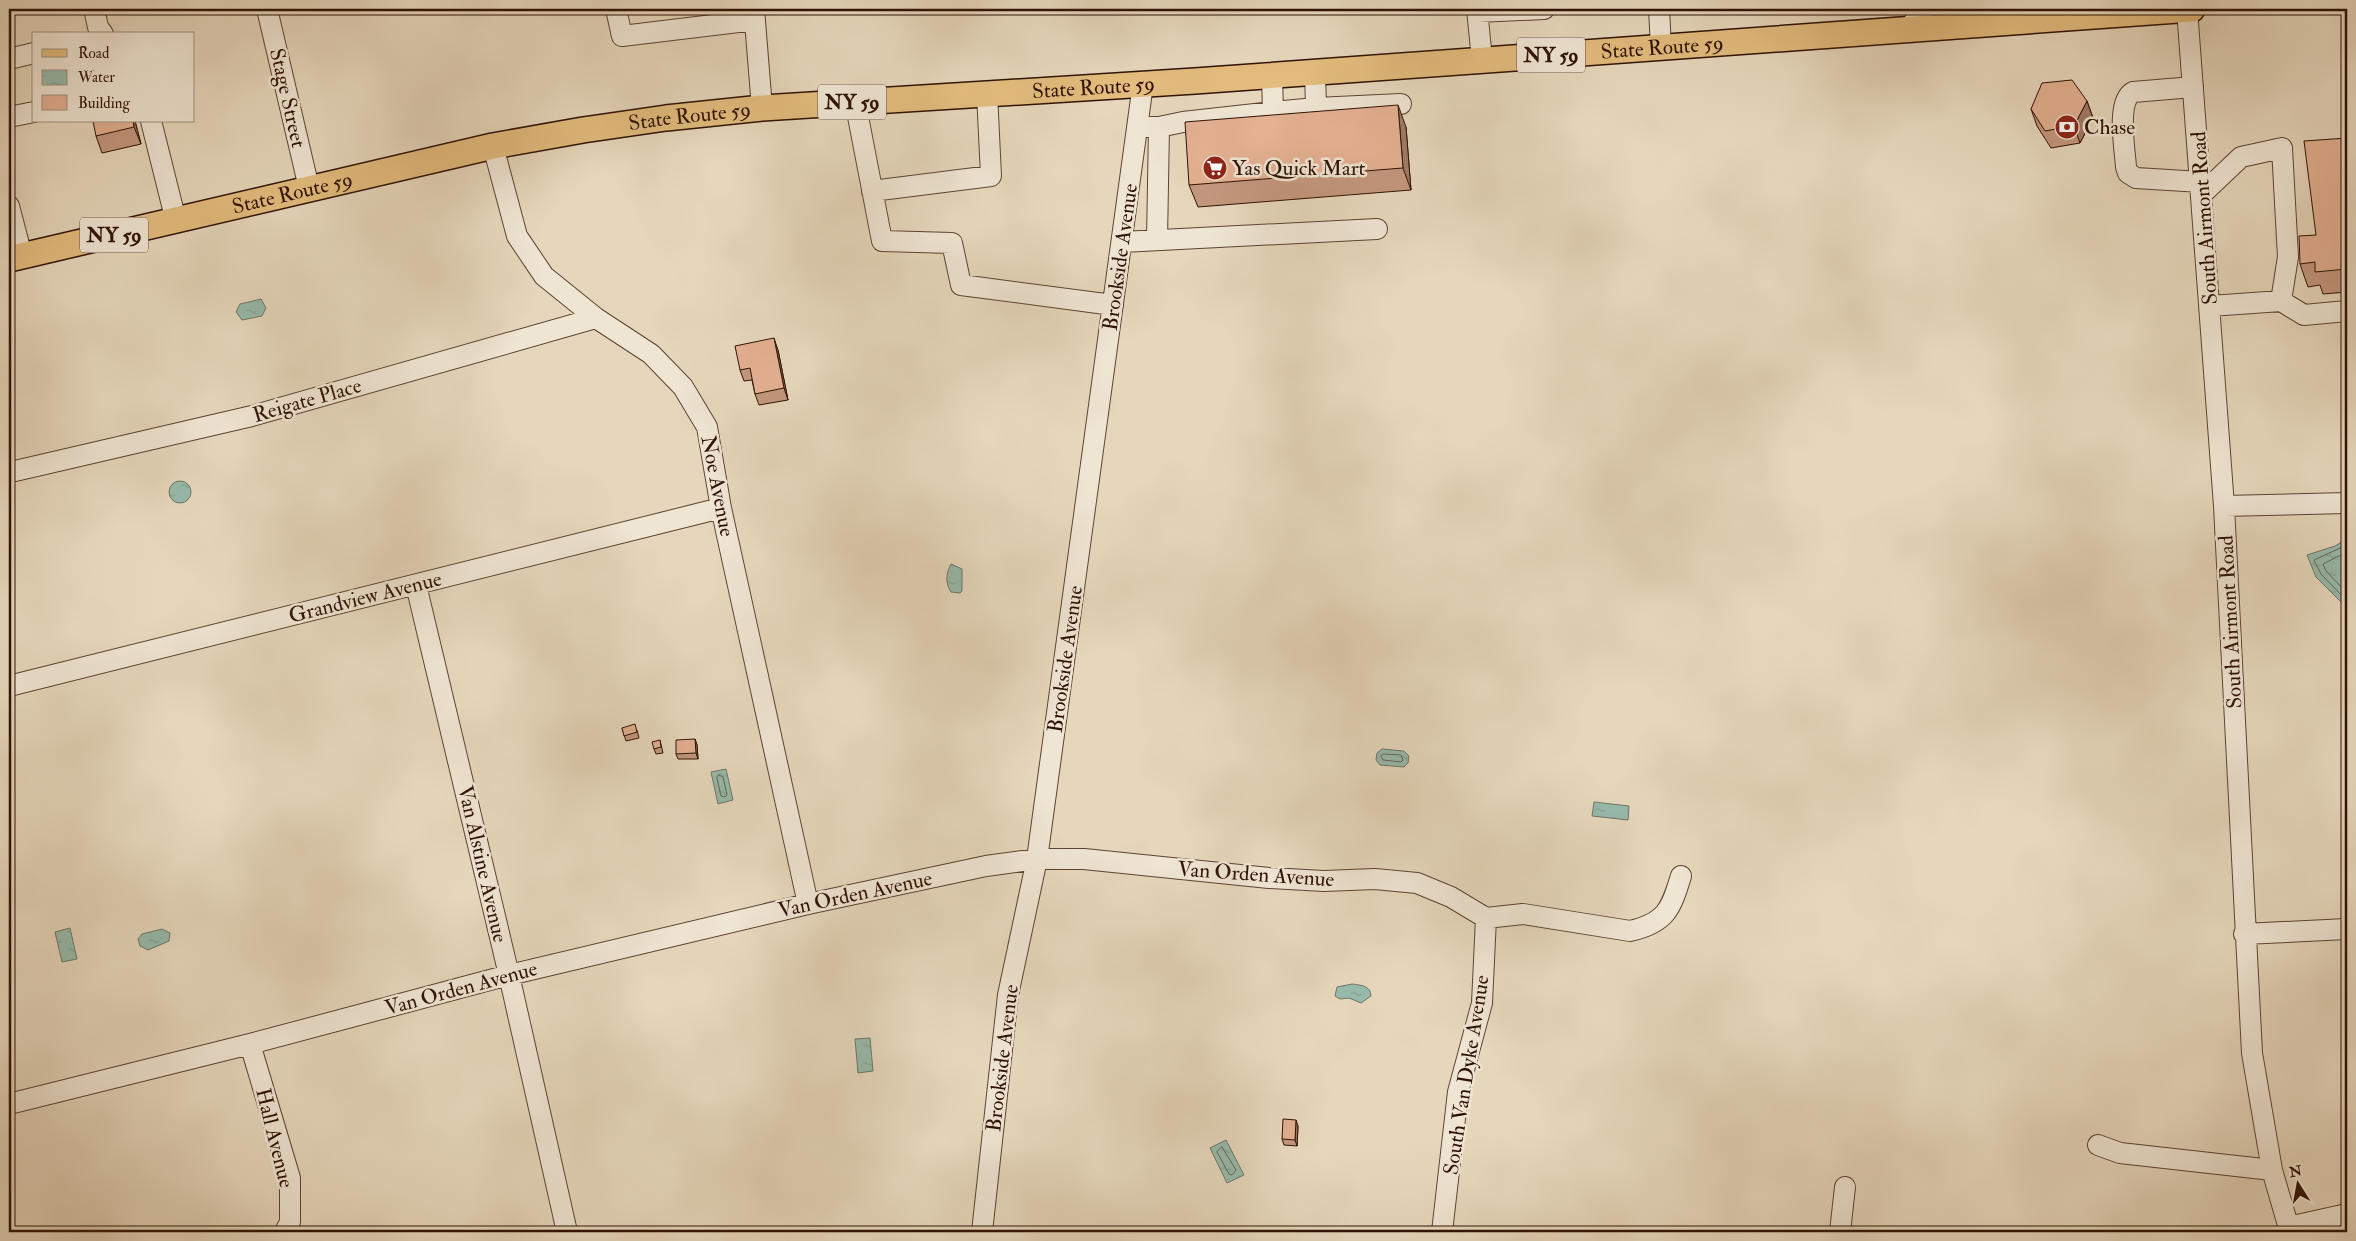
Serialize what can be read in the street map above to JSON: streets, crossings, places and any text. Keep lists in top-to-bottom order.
{
  "streets": {
    "main road": ["State Route 59", "NY 59"],
    "street": [
      "Stage Street",
      "South Airmont Road",
      "Brookside Avenue",
      "Reigate Place",
      "Noe Avenue",
      "Grandview Avenue",
      "Van Alstine Avenue",
      "Van Orden Avenue",
      "South Van Dyke Avenue",
      "Hall Avenue"
    ]
  },
  "crossings": [
    ["State Route 59", "Stage Street"],
    ["State Route 59", "South Airmont Road"],
    ["State Route 59", "Brookside Avenue"],
    ["State Route 59", "Noe Avenue"],
    ["Brookside Avenue", "Van Orden Avenue"],
    ["Reigate Place", "Noe Avenue"],
    ["Noe Avenue", "Grandview Avenue"],
    ["Noe Avenue", "Van Orden Avenue"],
    ["Grandview Avenue", "Van Alstine Avenue"],
    ["Van Alstine Avenue", "Van Orden Avenue"],
    ["Van Orden Avenue", "South Van Dyke Avenue"],
    ["Van Orden Avenue", "Hall Avenue"]
  ],
  "places": {
    "bank": ["Chase"],
    "supermarket": ["Yas Quick Mart"]
  },
  "legend": ["Road", "Water", "Building"],
  "north": "top"
}
